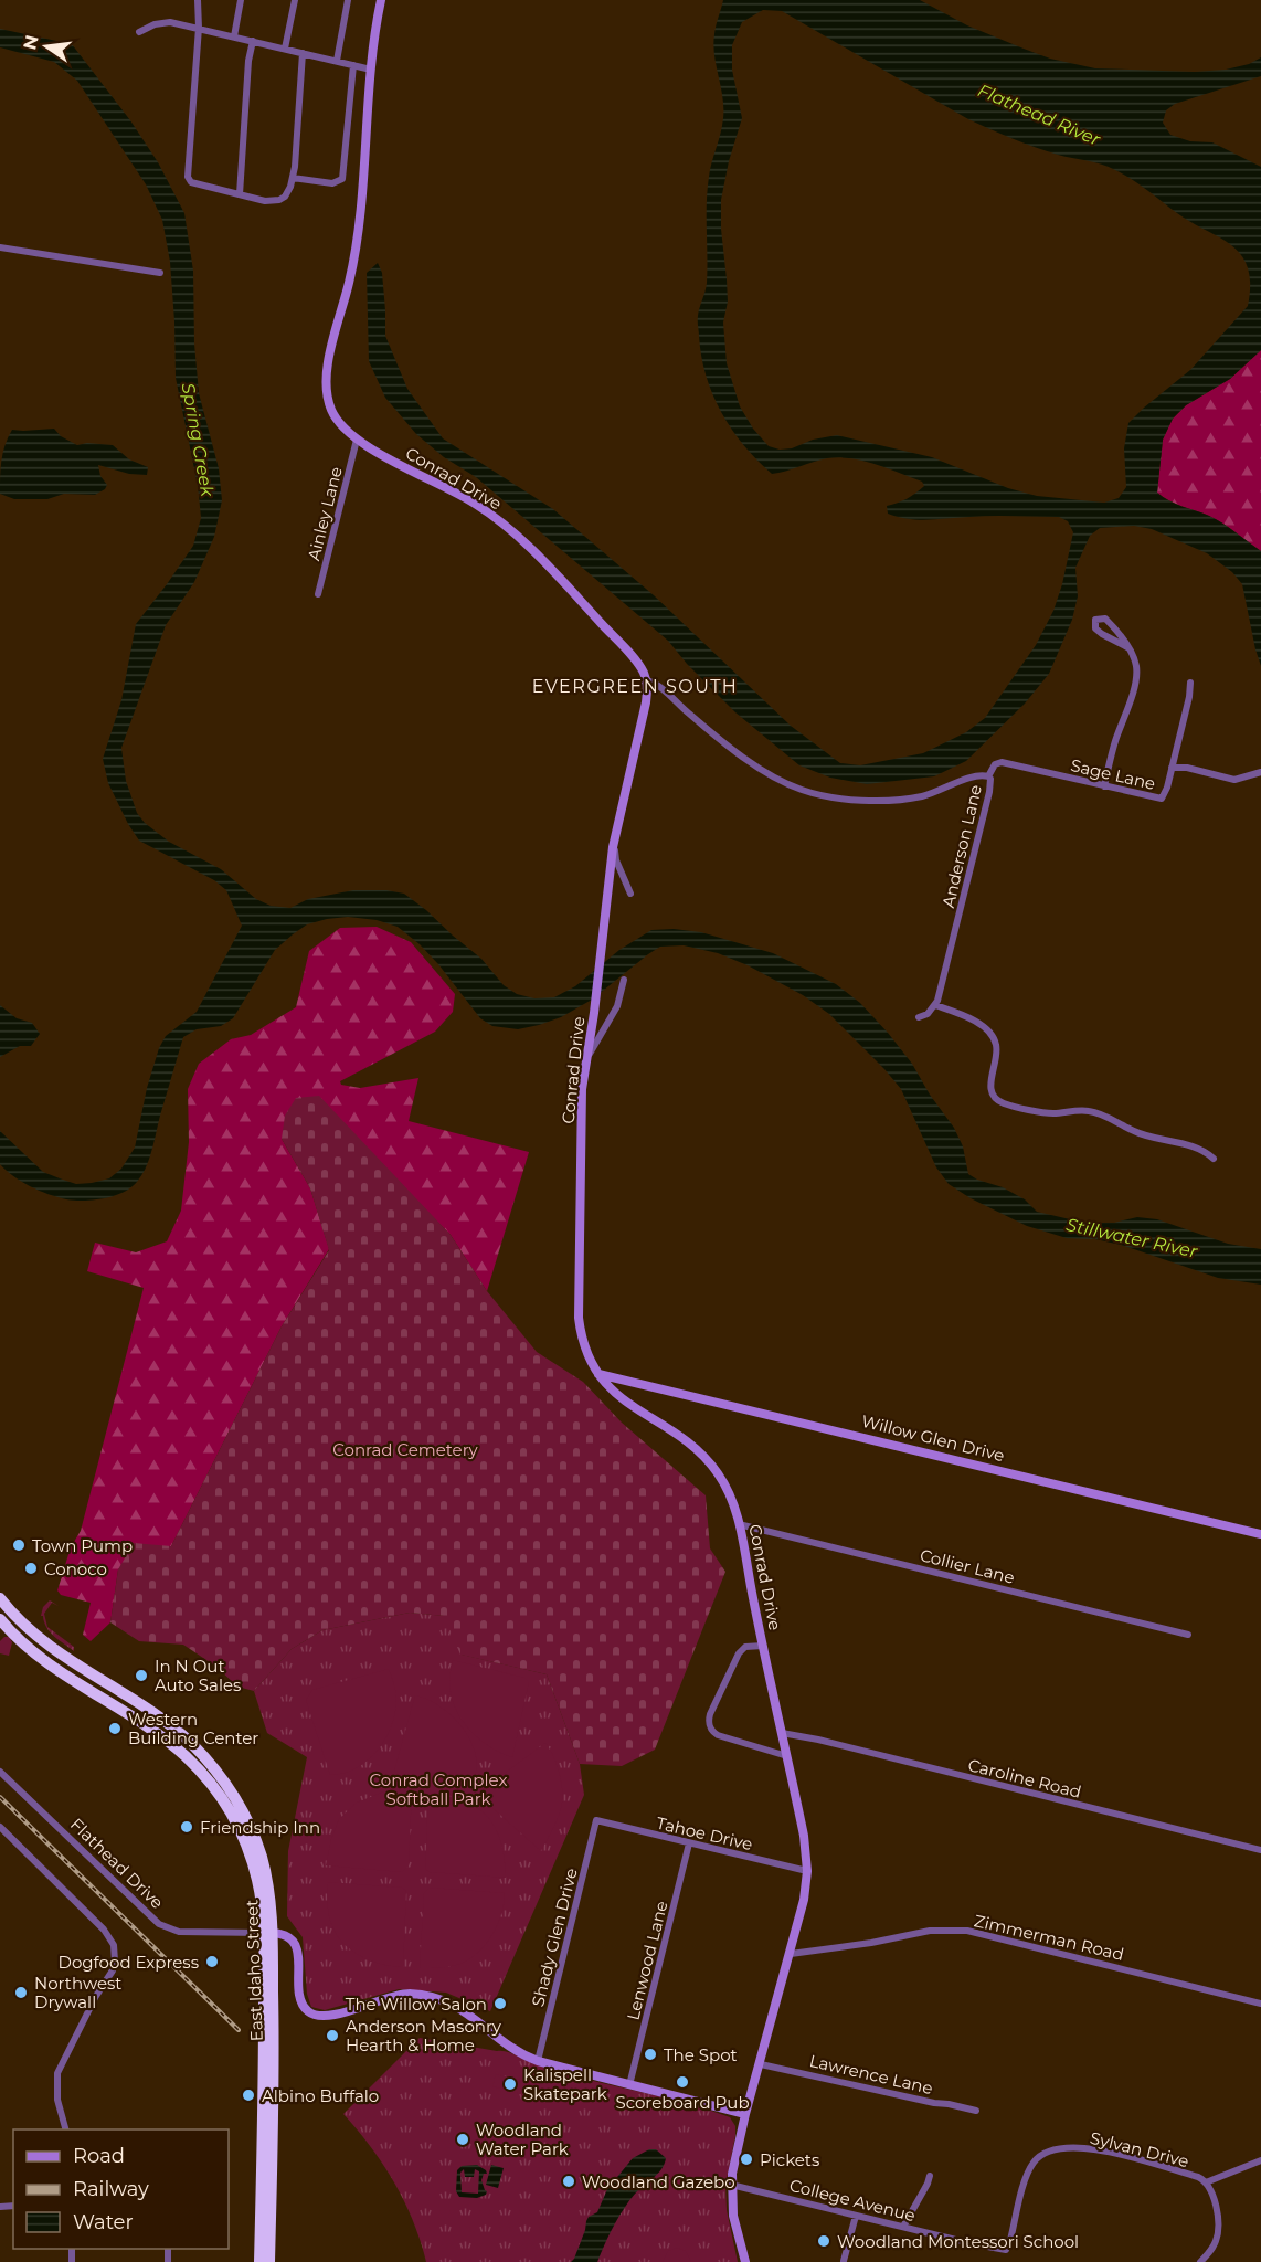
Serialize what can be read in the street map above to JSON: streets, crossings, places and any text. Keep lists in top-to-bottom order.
{
  "streets": {
    "highway": ["East Idaho Street"],
    "main road": ["Conrad Drive", "Willow Glen Drive"],
    "street": [
      "Ainley Lane",
      "Sage Lane",
      "Anderson Lane",
      "Collier Lane",
      "Caroline Road",
      "Tahoe Drive",
      "Flathead Drive",
      "Shady Glen Drive",
      "Zimmerman Road",
      "Lenwood Lane",
      "Lawrence Lane",
      "Sylvan Drive",
      "College Avenue"
    ]
  },
  "crossings": [
    ["Conrad Drive", "Ainley Lane"],
    ["Conrad Drive", "Anderson Lane"],
    ["Conrad Drive", "Willow Glen Drive"],
    ["Conrad Drive", "Collier Lane"],
    ["Conrad Drive", "Caroline Road"],
    ["Conrad Drive", "Tahoe Drive"],
    ["Conrad Drive", "Zimmerman Road"],
    ["Conrad Drive", "Lawrence Lane"],
    ["Conrad Drive", "College Avenue"],
    ["Sage Lane", "Anderson Lane"],
    ["Tahoe Drive", "Shady Glen Drive"],
    ["Tahoe Drive", "Lenwood Lane"],
    ["Flathead Drive", "East Idaho Street"],
    ["Sylvan Drive", "College Avenue"]
  ],
  "districts": ["EVERGREEN SOUTH"],
  "water": ["Flathead River", "Spring Creek", "Stillwater River"],
  "parks": ["Conrad Cemetery", "Conrad Complex Softball Park"],
  "places": [
    "Town Pump",
    "Conoco",
    "In N Out Auto Sales",
    "Western Building Center",
    "Friendship Inn",
    "Dogfood Express",
    "Northwest Drywall",
    "The Willow Salon",
    "Anderson Masonry Hearth & Home",
    "The Spot",
    "Scoreboard Pub",
    "Kalispell Skatepark",
    "Albino Buffalo",
    "Woodland Water Park",
    "Pickets",
    "Woodland Gazebo",
    "Woodland Montessori School"
  ],
  "legend": ["Road", "Railway", "Water"],
  "north": "left"
}
